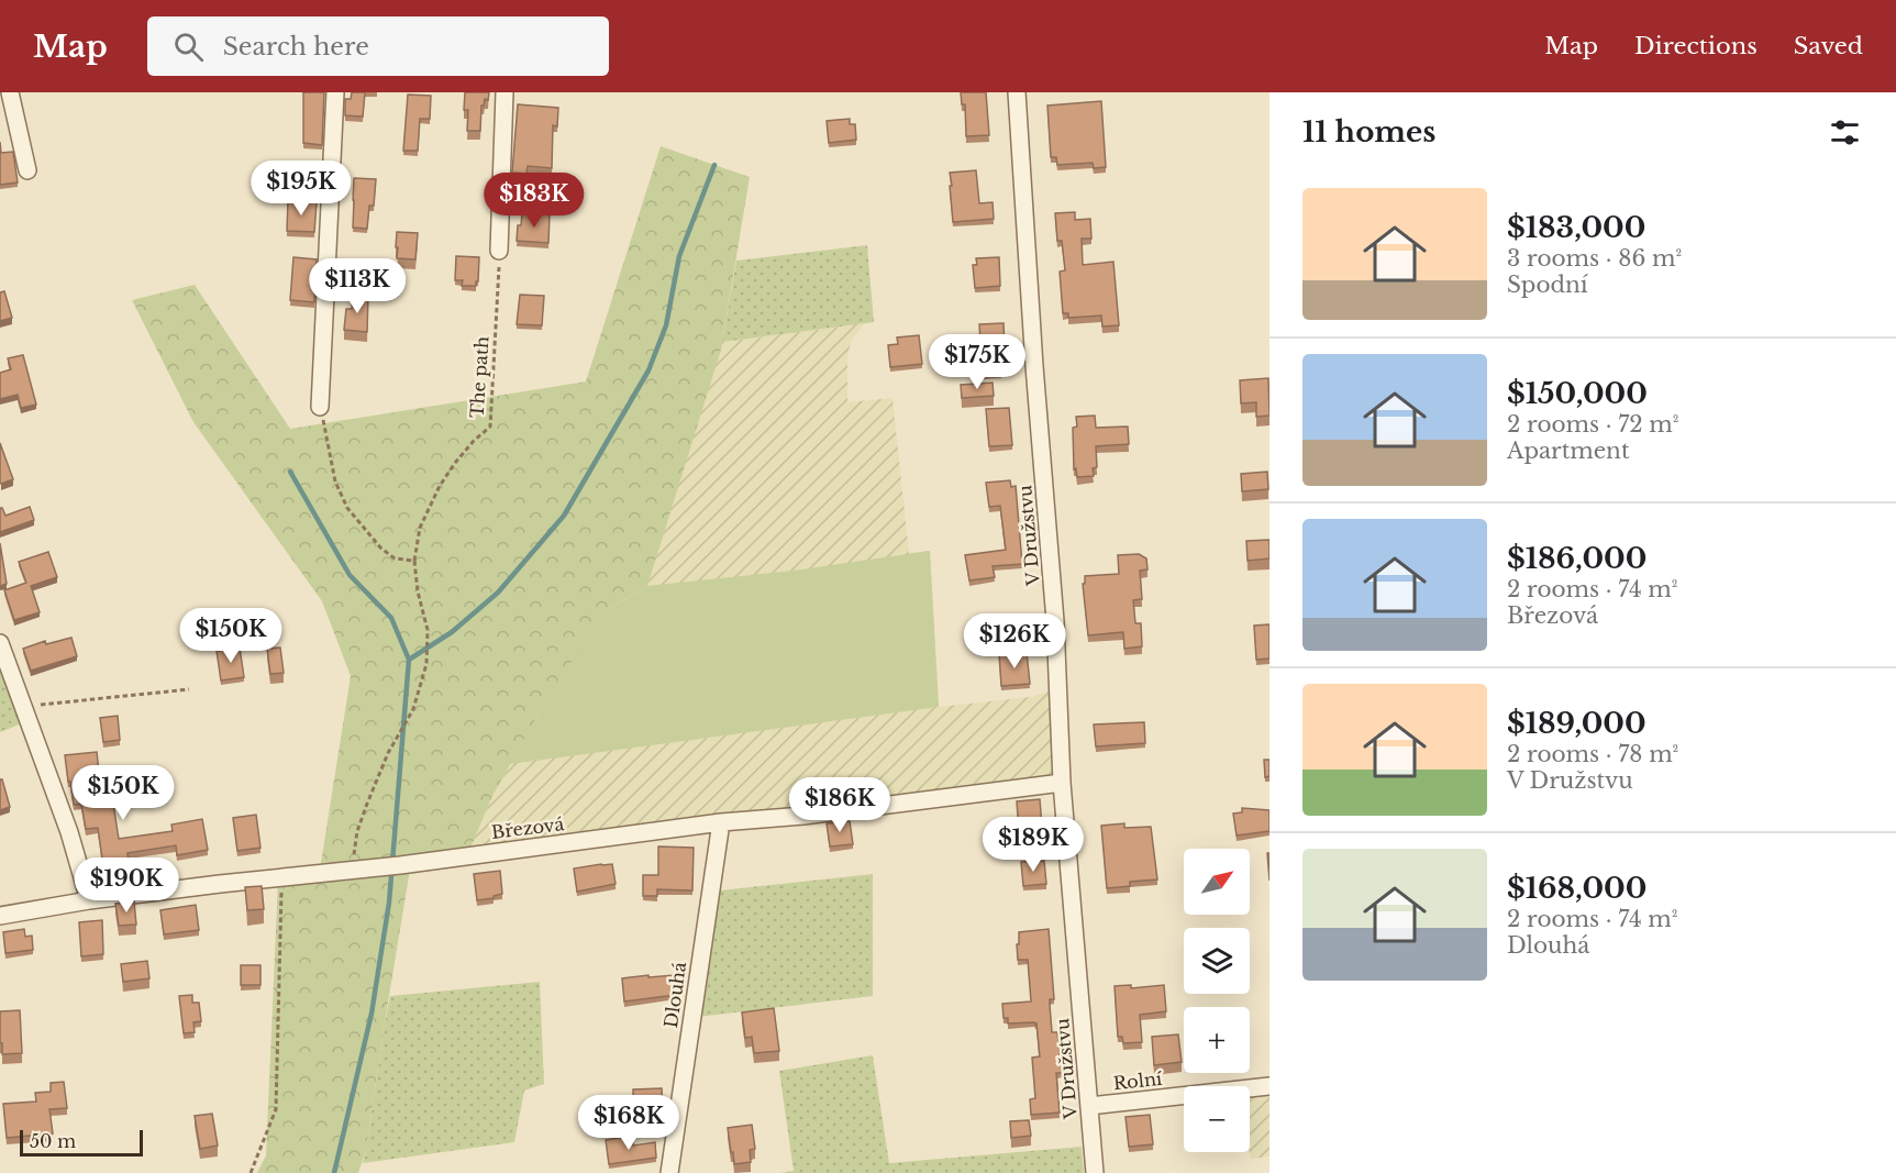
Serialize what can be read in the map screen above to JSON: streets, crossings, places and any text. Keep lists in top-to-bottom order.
{
  "streets": {
    "street": [
      "V Družstvu",
      "Březová",
      "Dlouhá",
      "Rolní"
    ],
    "path": ["The path"]
  },
  "crossings": [
    ["The path", "Březová"],
    ["V Družstvu", "Březová"],
    ["V Družstvu", "Rolní"],
    ["Březová", "Dlouhá"]
  ],
  "scale_bar": "50 m",
  "north": "top right",
  "page": {
    "header": "Map",
    "search": "Search here",
    "nav": ["Map", "Directions", "Saved"],
    "heading": "11 homes",
    "price": [
      "$195K",
      "$183K",
      "$113K",
      "$175K",
      "$150K",
      "$126K",
      "$150K",
      "$186K",
      "$189K",
      "$190K",
      "$168K"
    ],
    "list": [
      {
        "name": "$183,000",
        "note": "3 rooms · 86 m² · Spodní"
      },
      {
        "name": "$150,000",
        "note": "2 rooms · 72 m² · Apartment"
      },
      {
        "name": "$186,000",
        "note": "2 rooms · 74 m² · Březová"
      },
      {
        "name": "$189,000",
        "note": "2 rooms · 78 m² · V Družstvu"
      },
      {
        "name": "$168,000",
        "note": "2 rooms · 74 m² · Dlouhá"
      }
    ],
    "map_buttons": ["+", "−"],
    "scale": "50 m"
  }
}
